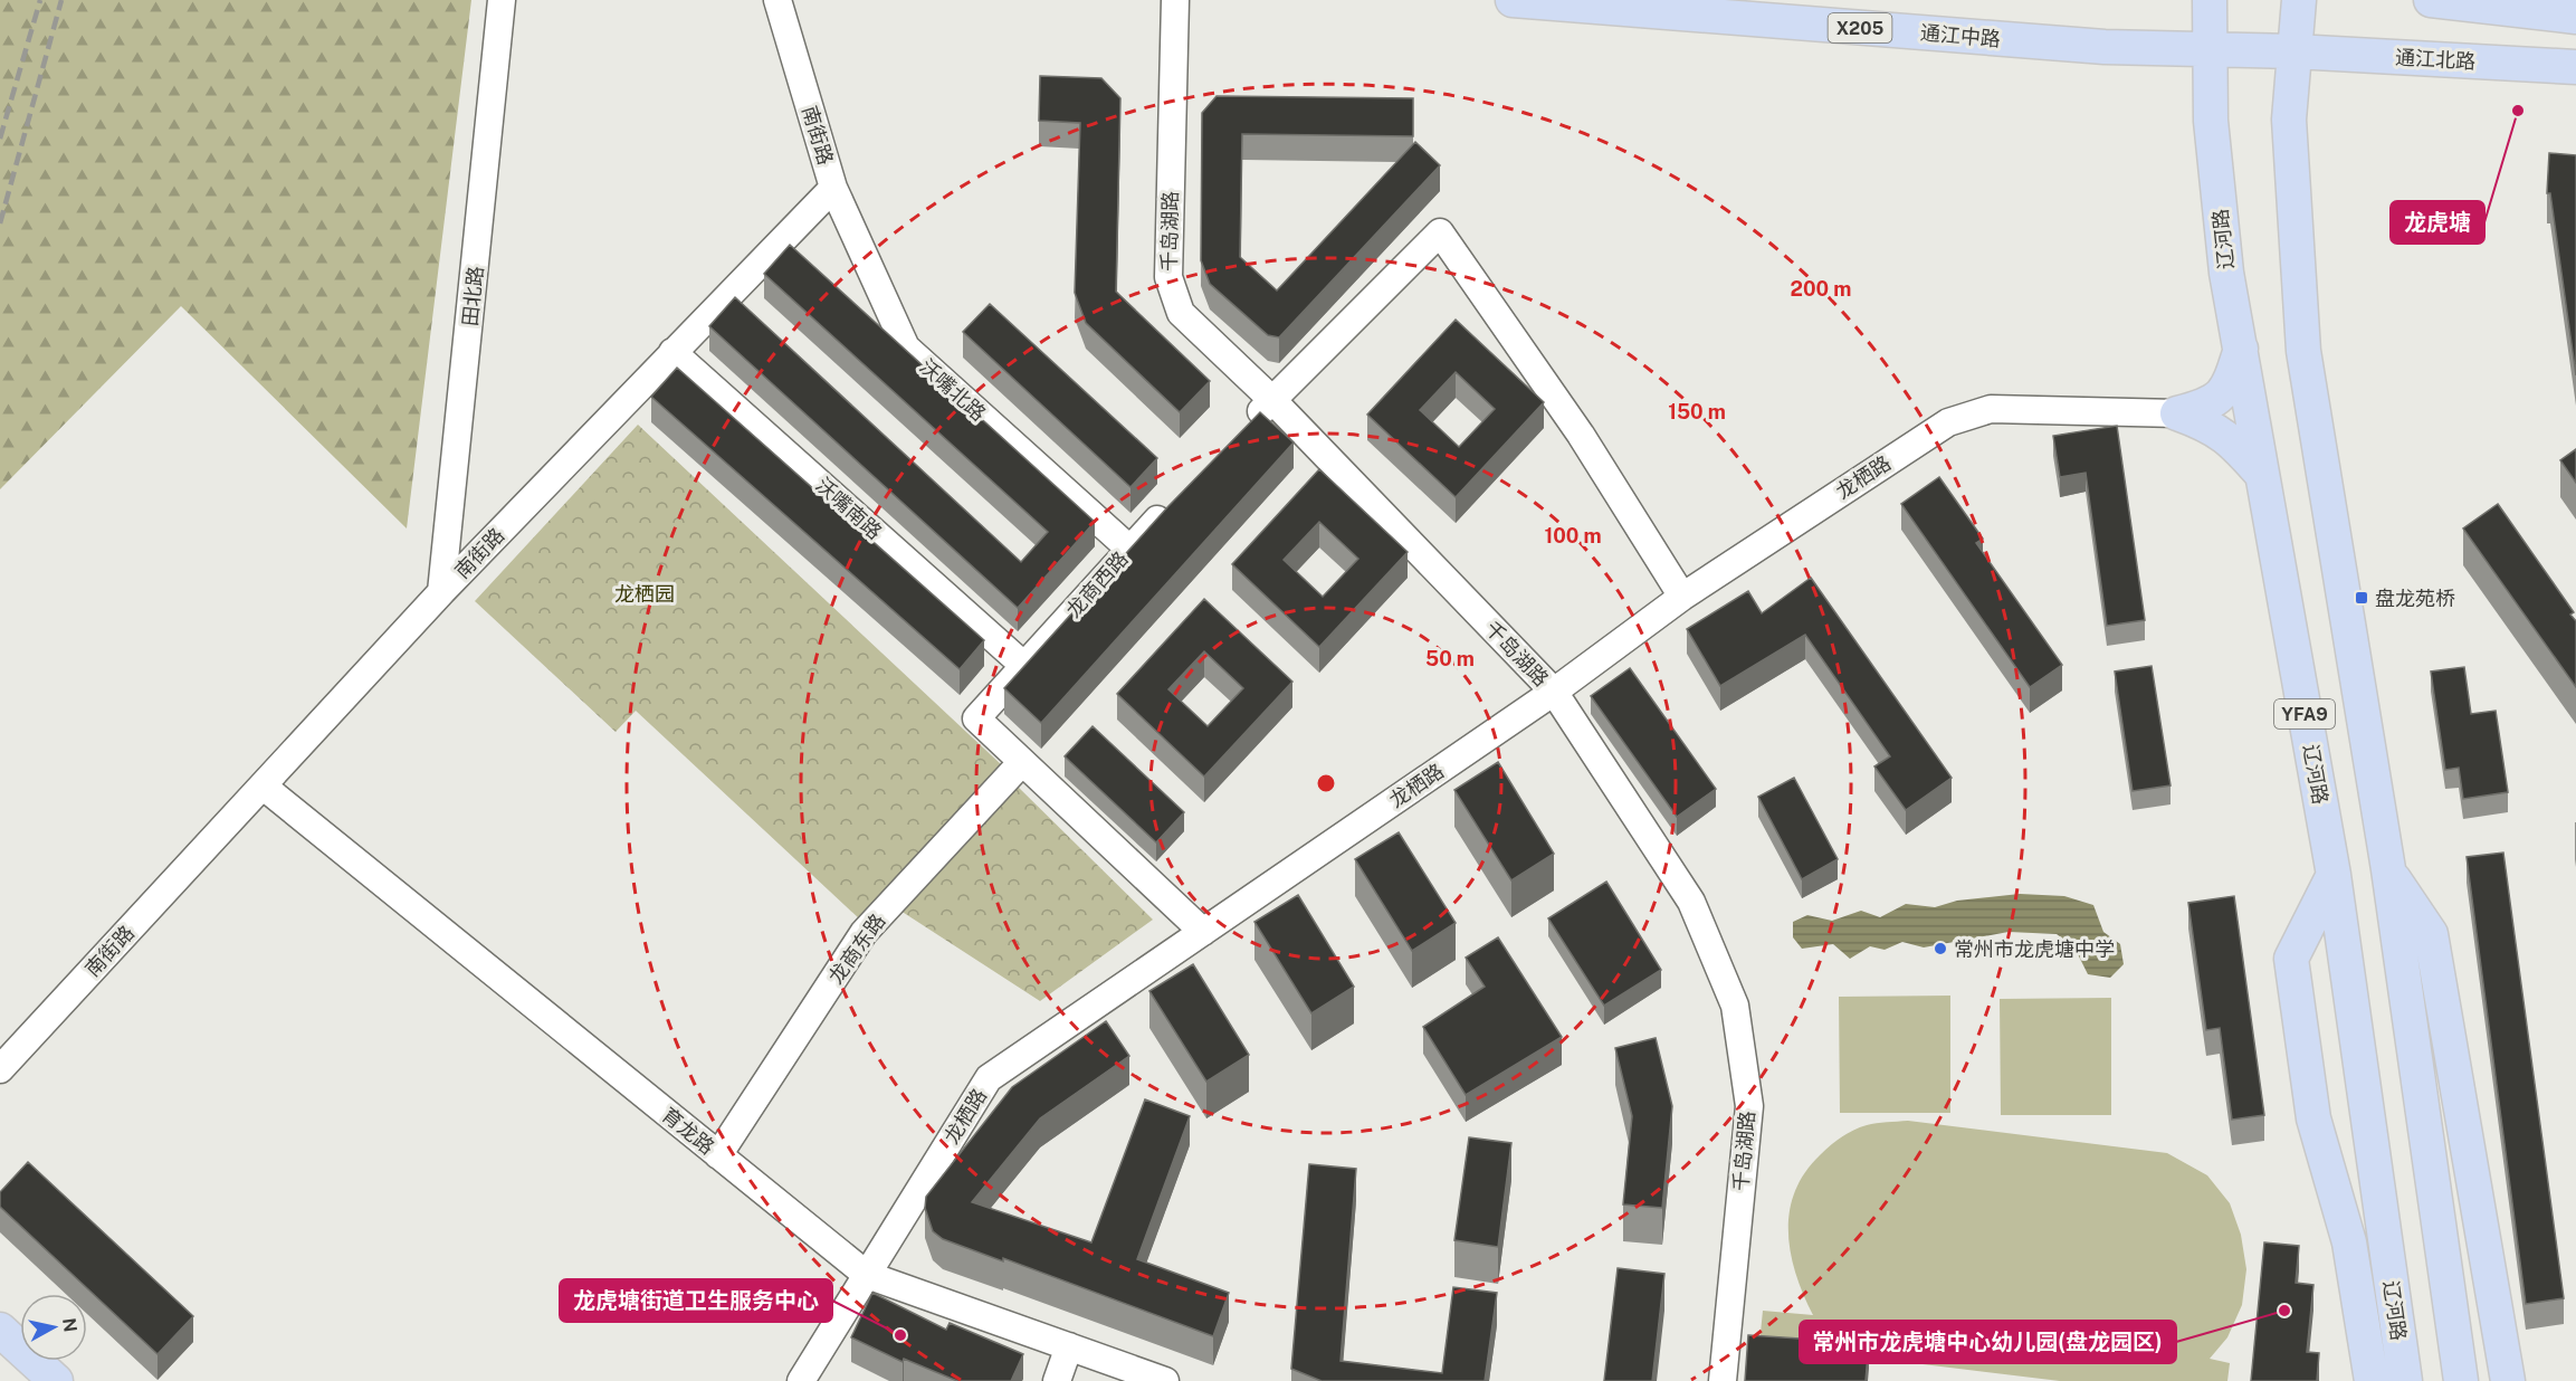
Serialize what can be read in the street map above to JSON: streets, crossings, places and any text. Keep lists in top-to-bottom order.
{
  "streets": {
    "main road": [
      "X205",
      "通江中路",
      "通江北路",
      "辽河路",
      "YFA9"
    ],
    "street": [
      "南街路",
      "千岛湖路",
      "田北路",
      "沃嘴北路",
      "龙栖路",
      "沃嘴南路",
      "龙商西路",
      "龙商东路",
      "育龙路"
    ]
  },
  "crossings": [
    ["通江中路", "通江北路"],
    ["通江中路", "辽河路"],
    ["通江中路", "YFA9"],
    ["通江北路", "YFA9"],
    ["南街路", "田北路"],
    ["南街路", "沃嘴北路"],
    ["南街路", "沃嘴南路"],
    ["南街路", "育龙路"],
    ["千岛湖路", "龙栖路"],
    ["辽河路", "YFA9"],
    ["沃嘴北路", "龙商西路"],
    ["龙栖路", "龙商西路"],
    ["龙栖路", "育龙路"],
    ["沃嘴南路", "龙商西路"],
    ["龙商西路", "龙商东路"],
    ["龙商东路", "育龙路"]
  ],
  "parks": ["龙栖园"],
  "places": {
    "other": [
      "龙虎塘",
      "常州市龙虎塘中学",
      "常州市龙虎塘中心幼儿园(盘龙园区)",
      "龙虎塘街道卫生服务中心"
    ],
    "transit": ["盘龙苑桥"]
  },
  "north": "right",
  "rings": [
    "200 m",
    "150 m",
    "100 m",
    "50 m"
  ]
}
